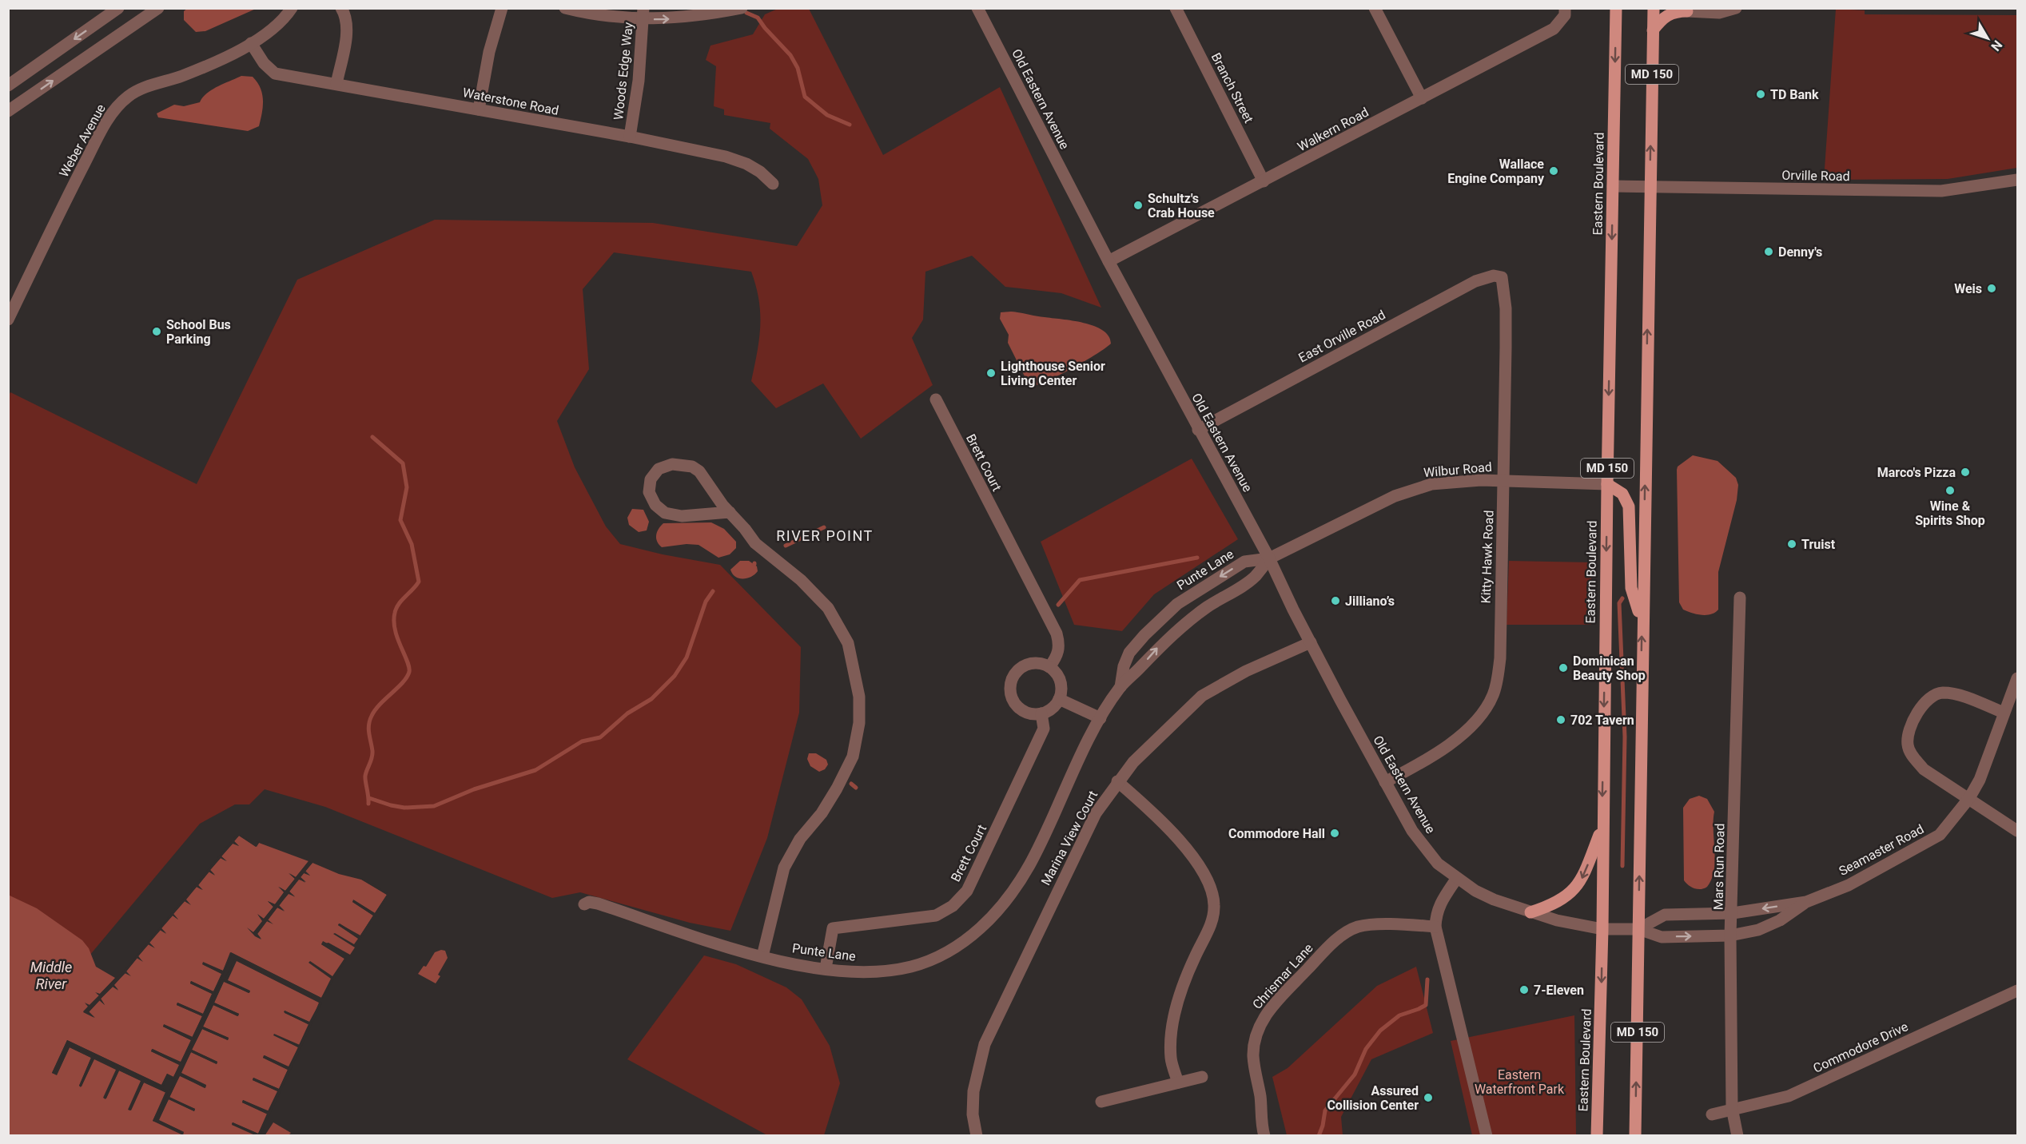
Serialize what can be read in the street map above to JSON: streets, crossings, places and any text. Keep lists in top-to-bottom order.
{
  "streets": {
    "main road": ["MD 150", "Eastern Boulevard"],
    "street": [
      "Woods Edge Way",
      "Branch Street",
      "Old Eastern Avenue",
      "Waterstone Road",
      "Walkern Road",
      "Weber Avenue",
      "Orville Road",
      "East Orville Road",
      "Brett Court",
      "Wilbur Road",
      "Kitty Hawk Road",
      "Punte Lane",
      "Marina View Court",
      "Seamaster Road",
      "Mars Run Road",
      "Chrismar Lane",
      "Commodore Drive"
    ]
  },
  "crossings": [
    ["Woods Edge Way", "Waterstone Road"],
    ["MD 150", "Old Eastern Avenue"],
    ["MD 150", "Orville Road"],
    ["MD 150", "Seamaster Road"],
    ["Branch Street", "Walkern Road"],
    ["Old Eastern Avenue", "Walkern Road"],
    ["Old Eastern Avenue", "Eastern Boulevard"],
    ["Old Eastern Avenue", "East Orville Road"],
    ["Old Eastern Avenue", "Wilbur Road"],
    ["Old Eastern Avenue", "Kitty Hawk Road"],
    ["Old Eastern Avenue", "Punte Lane"],
    ["Old Eastern Avenue", "Marina View Court"],
    ["Old Eastern Avenue", "Seamaster Road"],
    ["Waterstone Road", "Weber Avenue"],
    ["Orville Road", "Eastern Boulevard"],
    ["Eastern Boulevard", "Wilbur Road"],
    ["East Orville Road", "Kitty Hawk Road"],
    ["Brett Court", "Punte Lane"],
    ["Wilbur Road", "Kitty Hawk Road"],
    ["Wilbur Road", "Punte Lane"],
    ["Seamaster Road", "Mars Run Road"],
    ["Mars Run Road", "Commodore Drive"]
  ],
  "districts": ["RIVER POINT"],
  "water": ["Middle River"],
  "parks": ["Eastern Waterfront Park"],
  "places": [
    "TD Bank",
    "Wallace Engine Company",
    "Schultz's Crab House",
    "Denny's",
    "Weis",
    "School Bus Parking",
    "Lighthouse Senior Living Center",
    "Marco's Pizza",
    "Wine & Spirits Shop",
    "Truist",
    "Jilliano’s",
    "Dominican Beauty Shop",
    "702 Tavern",
    "Commodore Hall",
    "7-Eleven",
    "Assured Collision Center"
  ],
  "north": "bottom right"
}
